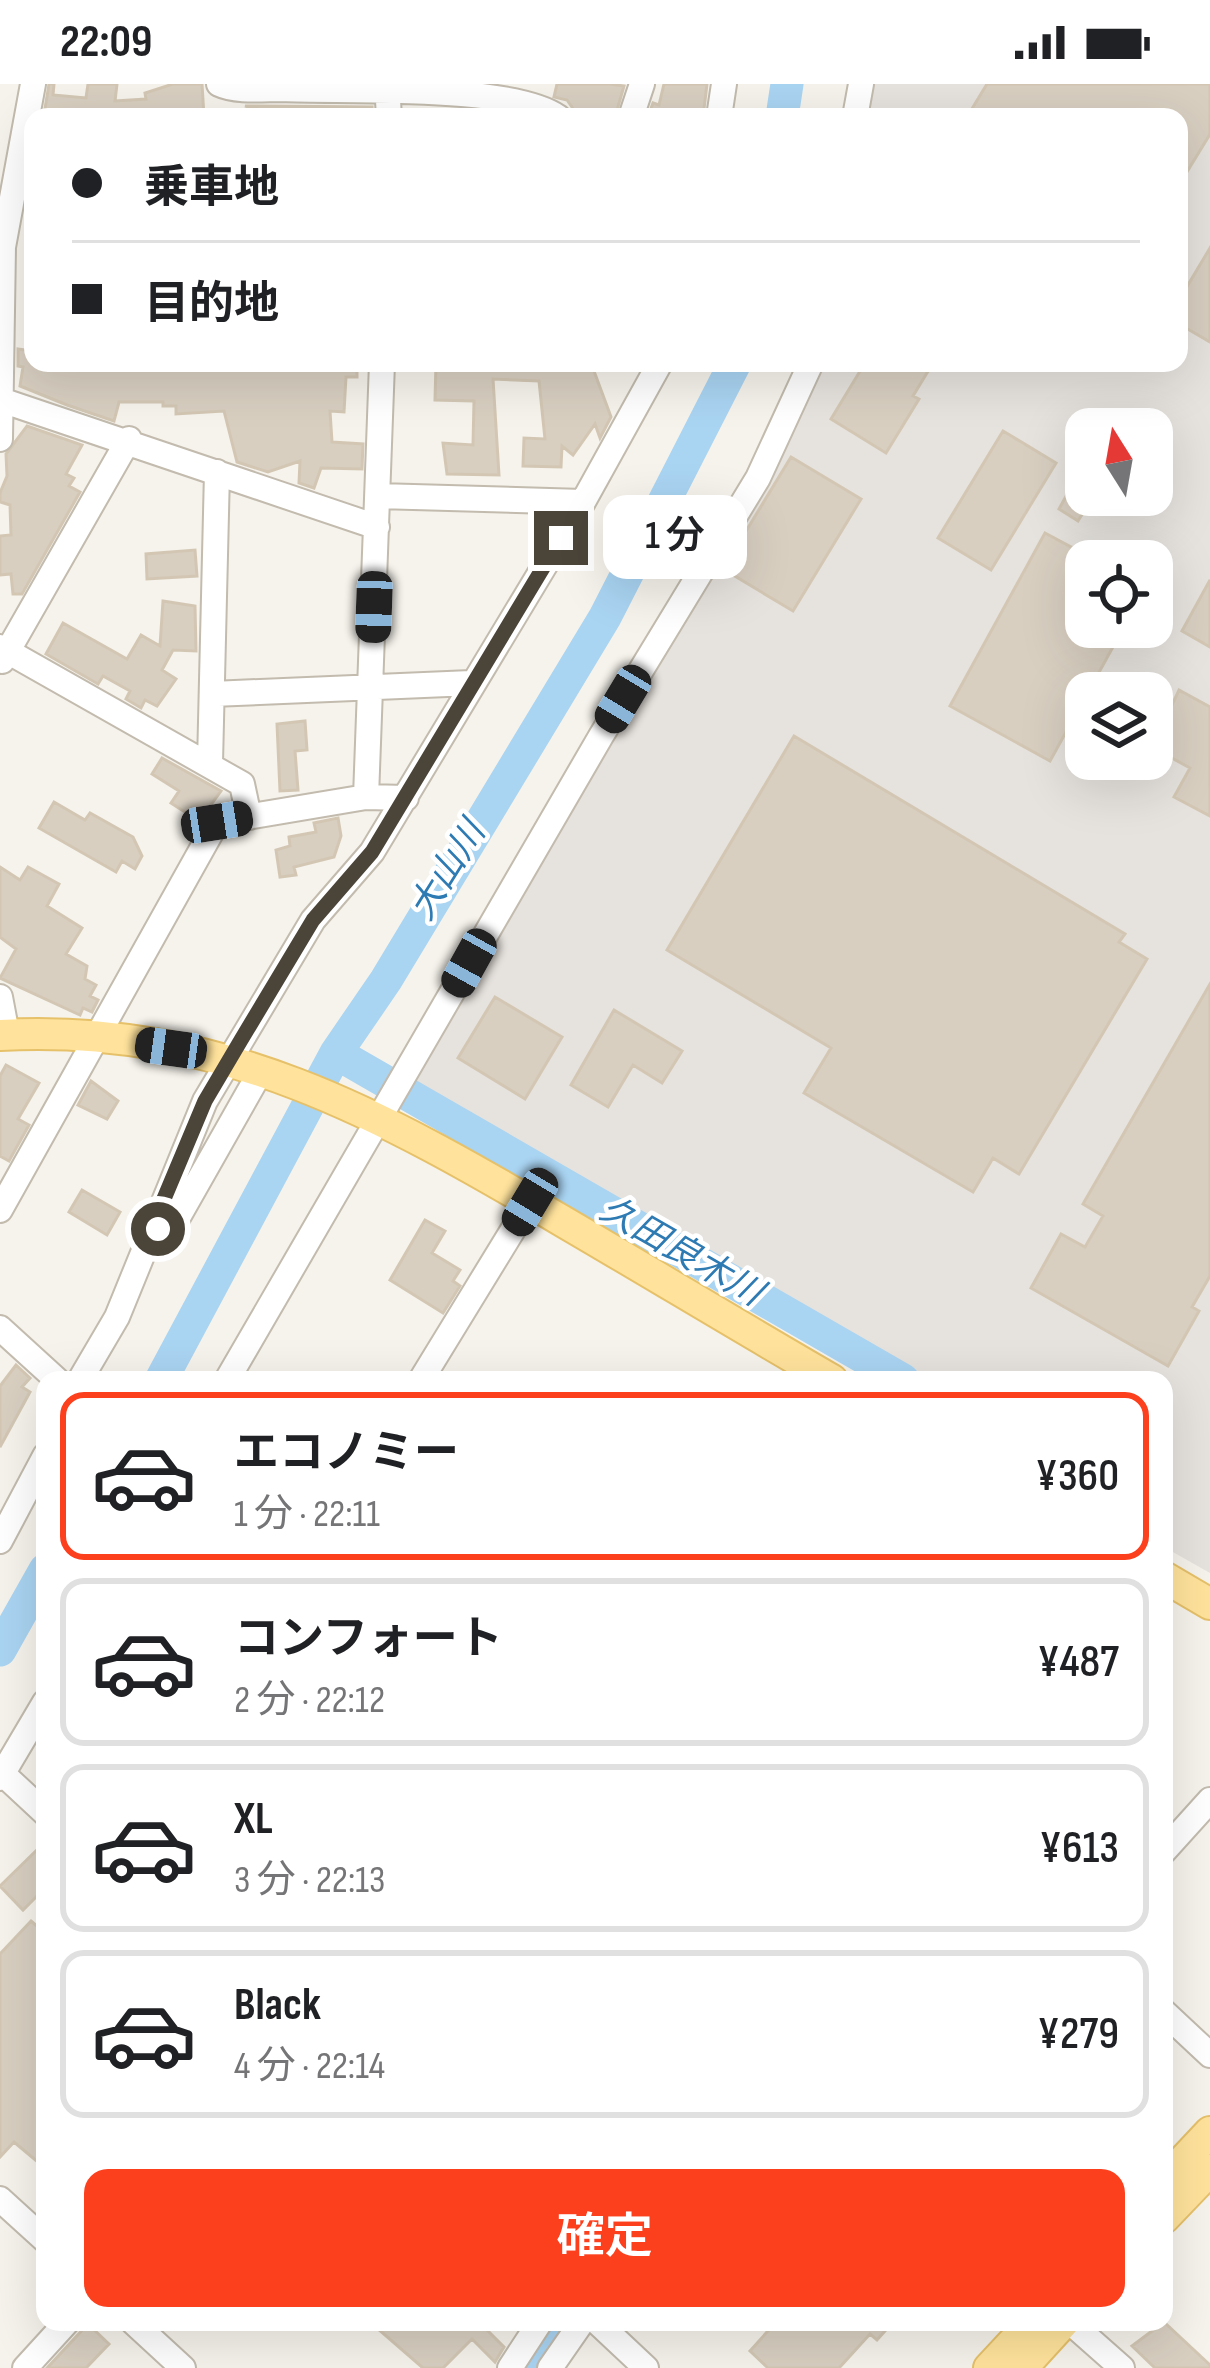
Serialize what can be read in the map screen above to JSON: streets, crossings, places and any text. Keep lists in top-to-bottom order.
{
  "water": ["大山川", "久田良木川"],
  "north": "top",
  "page": {
    "status": "22:09",
    "banner": ["乗車地", "目的地"],
    "bubble": "1 分",
    "list": [
      {
        "name": "エコノミー",
        "note": "1 分 · 22:11",
        "value": "¥360"
      },
      {
        "name": "コンフォート",
        "note": "2 分 · 22:12",
        "value": "¥487"
      },
      {
        "name": "XL",
        "note": "3 分 · 22:13",
        "value": "¥613"
      },
      {
        "name": "Black",
        "note": "4 分 · 22:14",
        "value": "¥279"
      }
    ],
    "buttons": "確定"
  }
}
